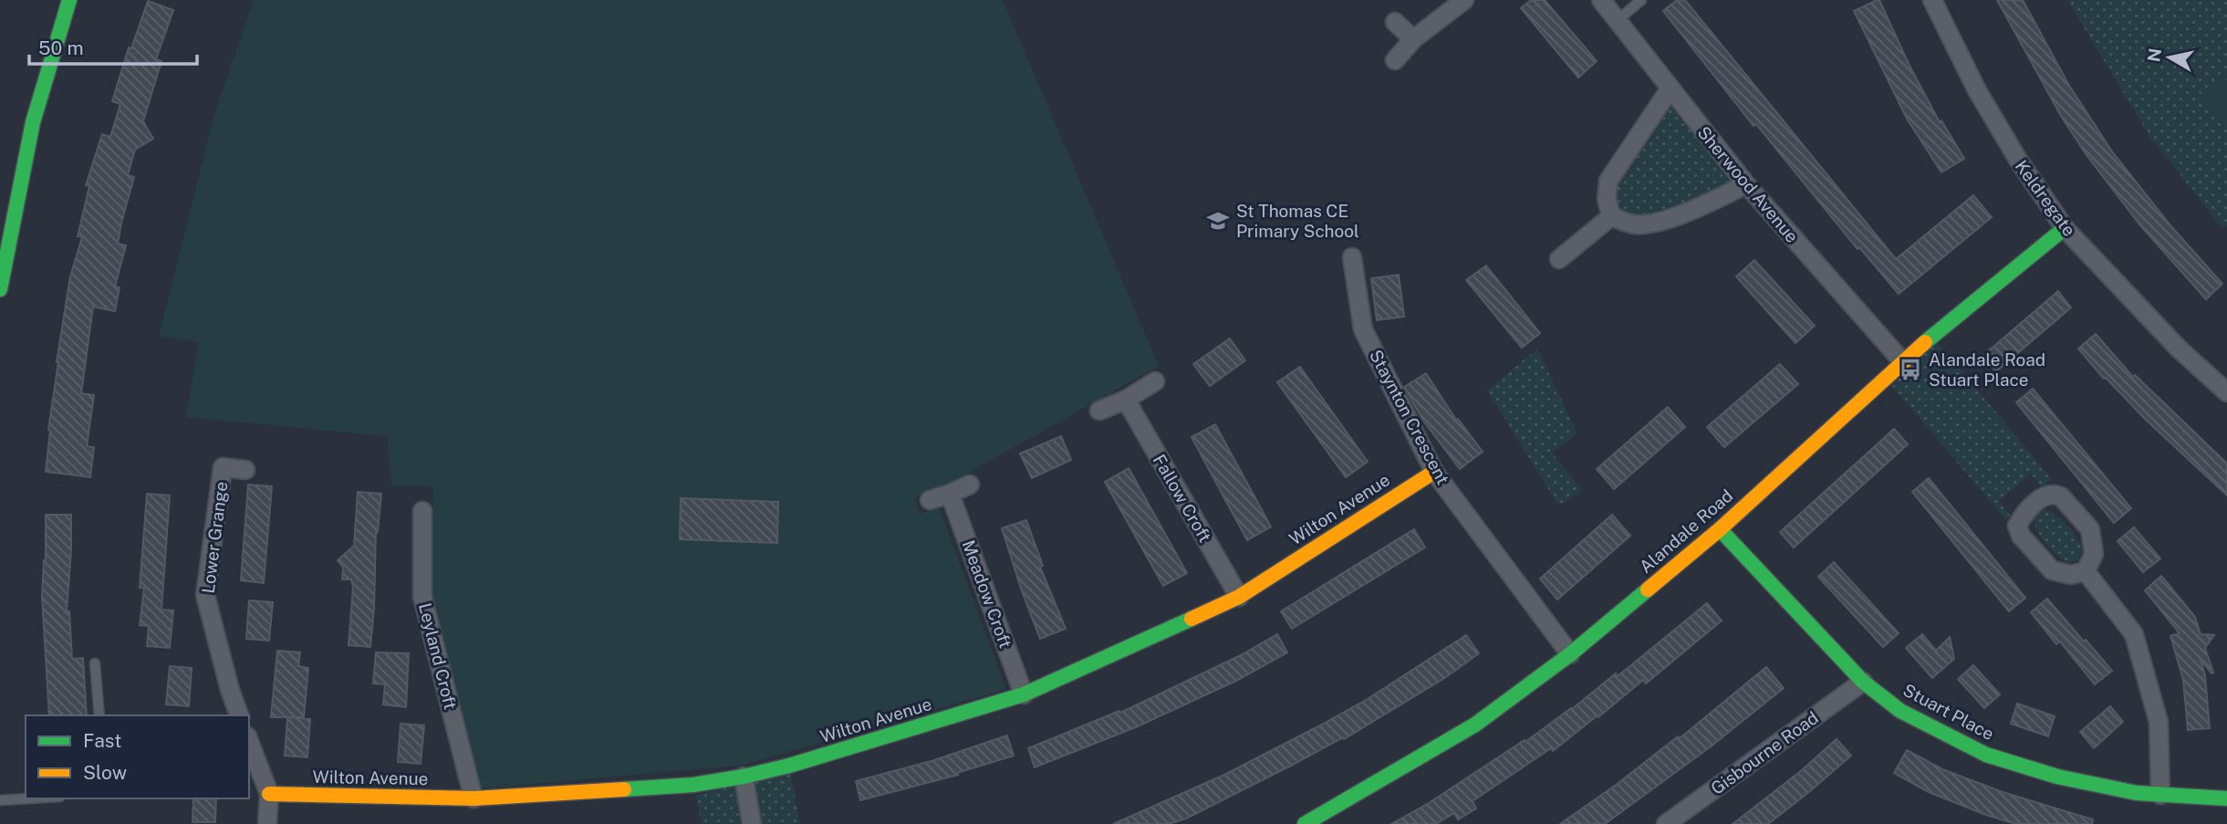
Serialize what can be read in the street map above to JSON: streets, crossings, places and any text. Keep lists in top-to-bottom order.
{
  "streets": {
    "street": [
      "Sherwood Avenue",
      "Keldregate",
      "Staynton Crescent",
      "Fallow Croft",
      "Wilton Avenue",
      "Alandale Road",
      "Lower Grange",
      "Meadow Croft",
      "Leyland Croft",
      "Stuart Place",
      "Gisbourne Road"
    ]
  },
  "crossings": [
    ["Sherwood Avenue", "Alandale Road"],
    ["Keldregate", "Alandale Road"],
    ["Staynton Crescent", "Wilton Avenue"],
    ["Staynton Crescent", "Alandale Road"],
    ["Fallow Croft", "Wilton Avenue"],
    ["Wilton Avenue", "Meadow Croft"],
    ["Wilton Avenue", "Leyland Croft"],
    ["Alandale Road", "Stuart Place"],
    ["Stuart Place", "Gisbourne Road"]
  ],
  "places": {
    "school or university": ["St Thomas CE Primary School"],
    "bus stop": ["Alandale Road Stuart Place"]
  },
  "legend": ["Fast", "Slow"],
  "scale_bar": "50 m",
  "north": "left"
}
